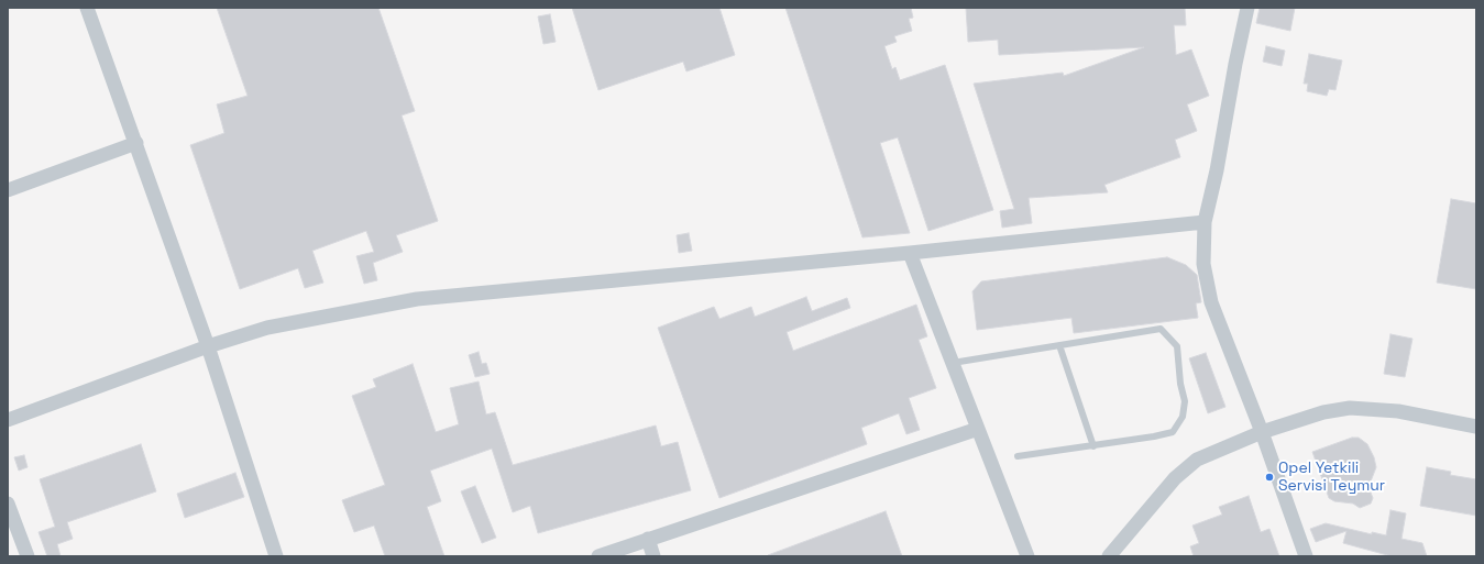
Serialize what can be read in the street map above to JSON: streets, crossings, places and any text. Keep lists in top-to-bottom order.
{
  "places": ["Opel Yetkili Servisi Teymur"]
}
